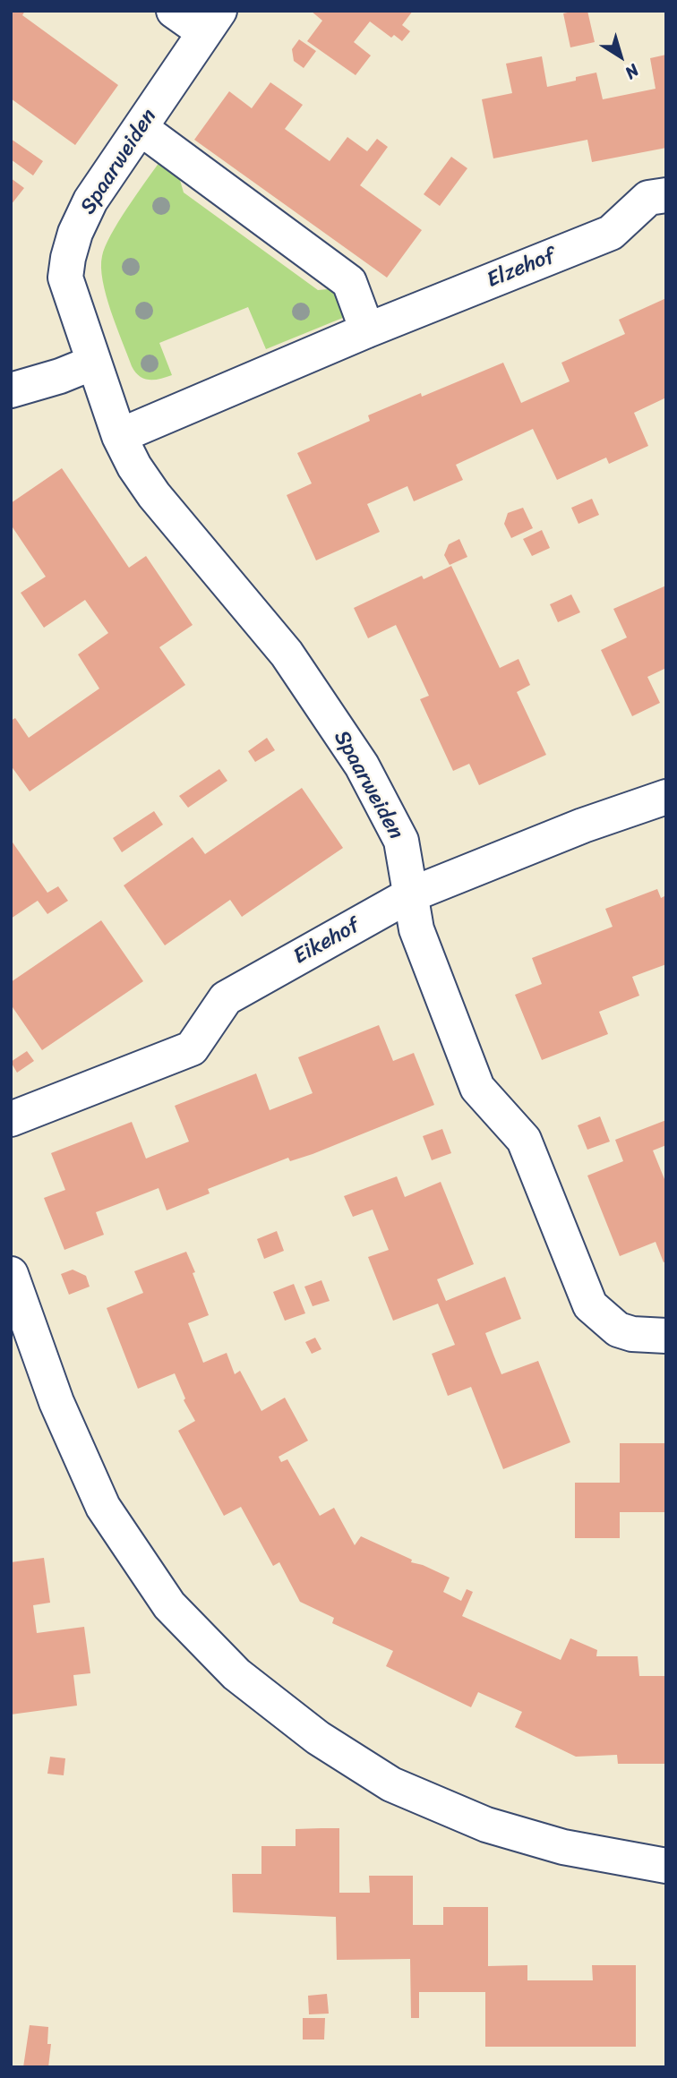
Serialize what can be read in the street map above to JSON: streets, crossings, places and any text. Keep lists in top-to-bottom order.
{
  "streets": {
    "street": ["Spaarweiden", "Elzehof", "Eikehof"]
  },
  "crossings": [
    ["Spaarweiden", "Elzehof"],
    ["Spaarweiden", "Eikehof"]
  ],
  "north": "bottom right"
}
